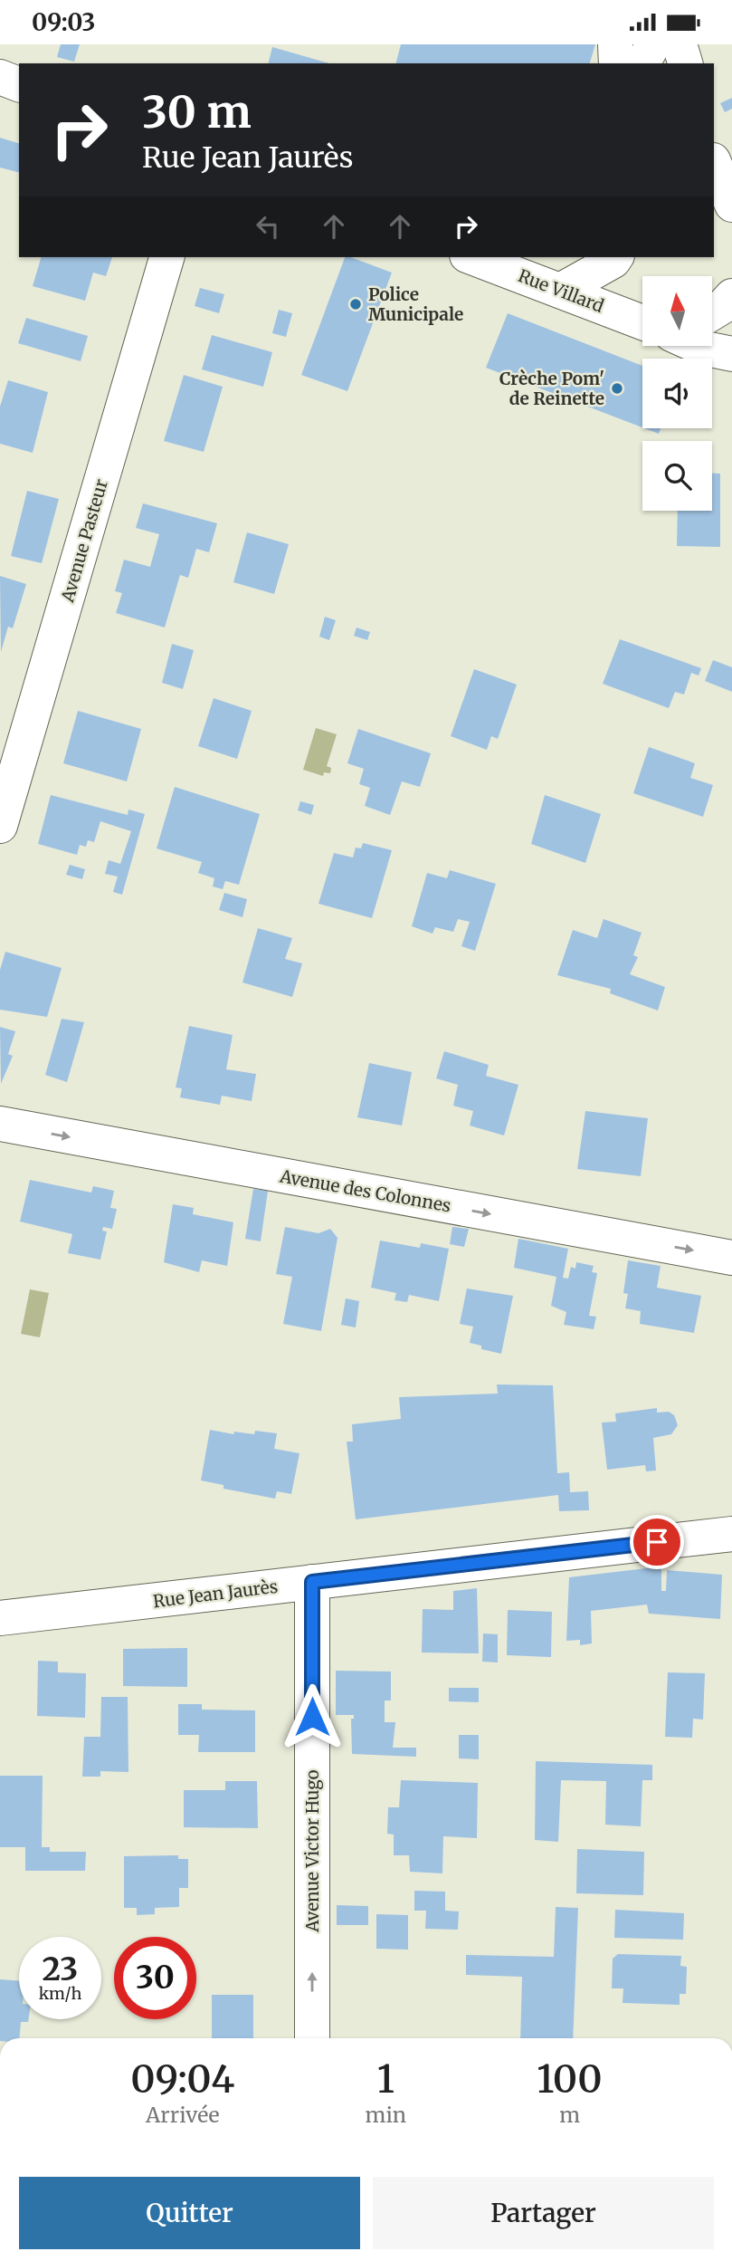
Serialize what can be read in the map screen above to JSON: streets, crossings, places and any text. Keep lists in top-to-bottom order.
{
  "streets": {
    "street": [
      "Rue Villard",
      "Avenue Pasteur",
      "Avenue des Colonnes",
      "Rue Jean Jaurès",
      "Avenue Victor Hugo"
    ]
  },
  "crossings": [
    ["Rue Jean Jaurès", "Avenue Victor Hugo"]
  ],
  "one_way": ["Avenue des Colonnes", "Avenue Victor Hugo"],
  "places": ["Police Municipale", "Crèche Pom' de Reinette"],
  "north": "top",
  "page": {
    "status": "09:03",
    "turn": ["30 m", "Rue Jean Jaurès"],
    "speed": "23 km/h",
    "limit": "30",
    "eta": [
      "09:04",
      "Arrivée",
      "1",
      "min",
      "100",
      "m"
    ],
    "buttons": ["Quitter", "Partager"]
  }
}
